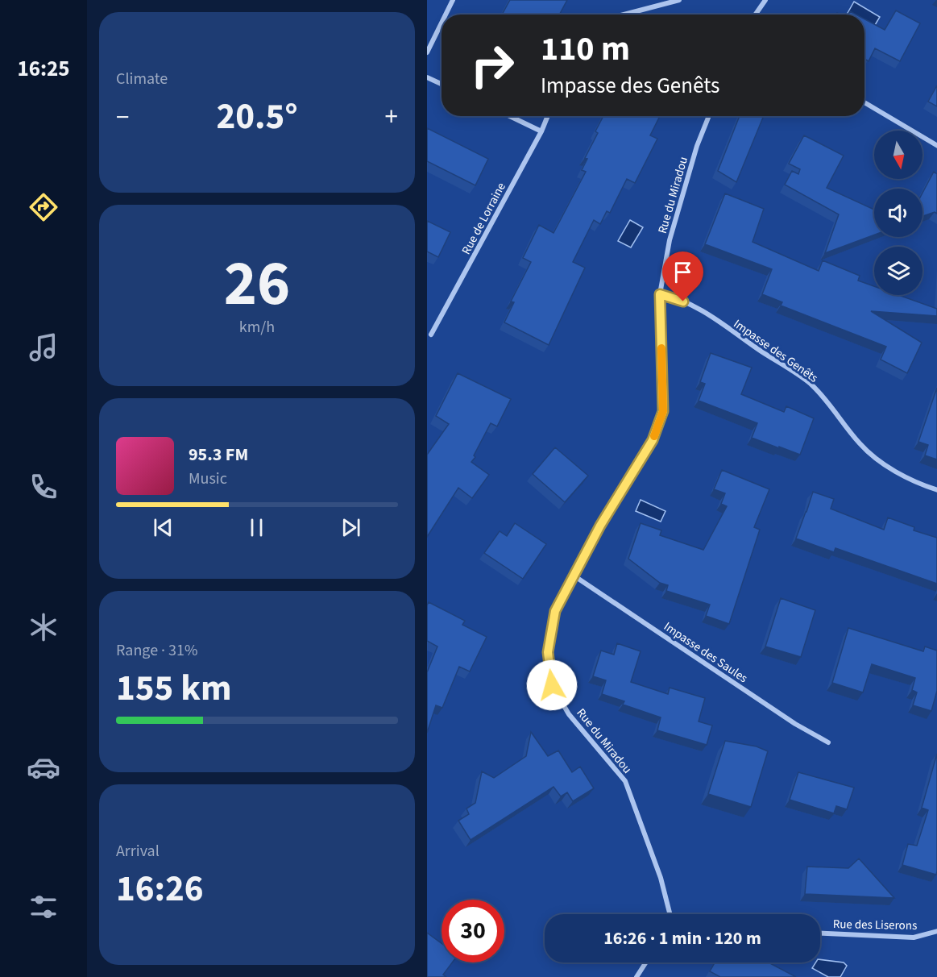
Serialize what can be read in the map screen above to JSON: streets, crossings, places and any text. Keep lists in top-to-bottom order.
{
  "streets": {
    "street": [
      "Rue du Miradou",
      "Rue de Lorraine",
      "Impasse des Genêts",
      "Impasse des Saules",
      "Rue des Liserons"
    ]
  },
  "crossings": [
    ["Rue du Miradou", "Impasse des Genêts"],
    ["Rue du Miradou", "Impasse des Saules"]
  ],
  "north": "bottom",
  "page": {
    "tabs": "16:25",
    "tile": [
      "Climate",
      ["26", "km/h"],
      ["Range · 31%", "155 km"],
      ["Arrival", "16:26"]
    ],
    "turn": ["110 m", "Impasse des Genêts"],
    "heat": ["−", "20.5°", "+"],
    "song": ["95.3 FM", "Music"],
    "limit": "30",
    "trip": "16:26 · 1 min · 120 m"
  }
}
